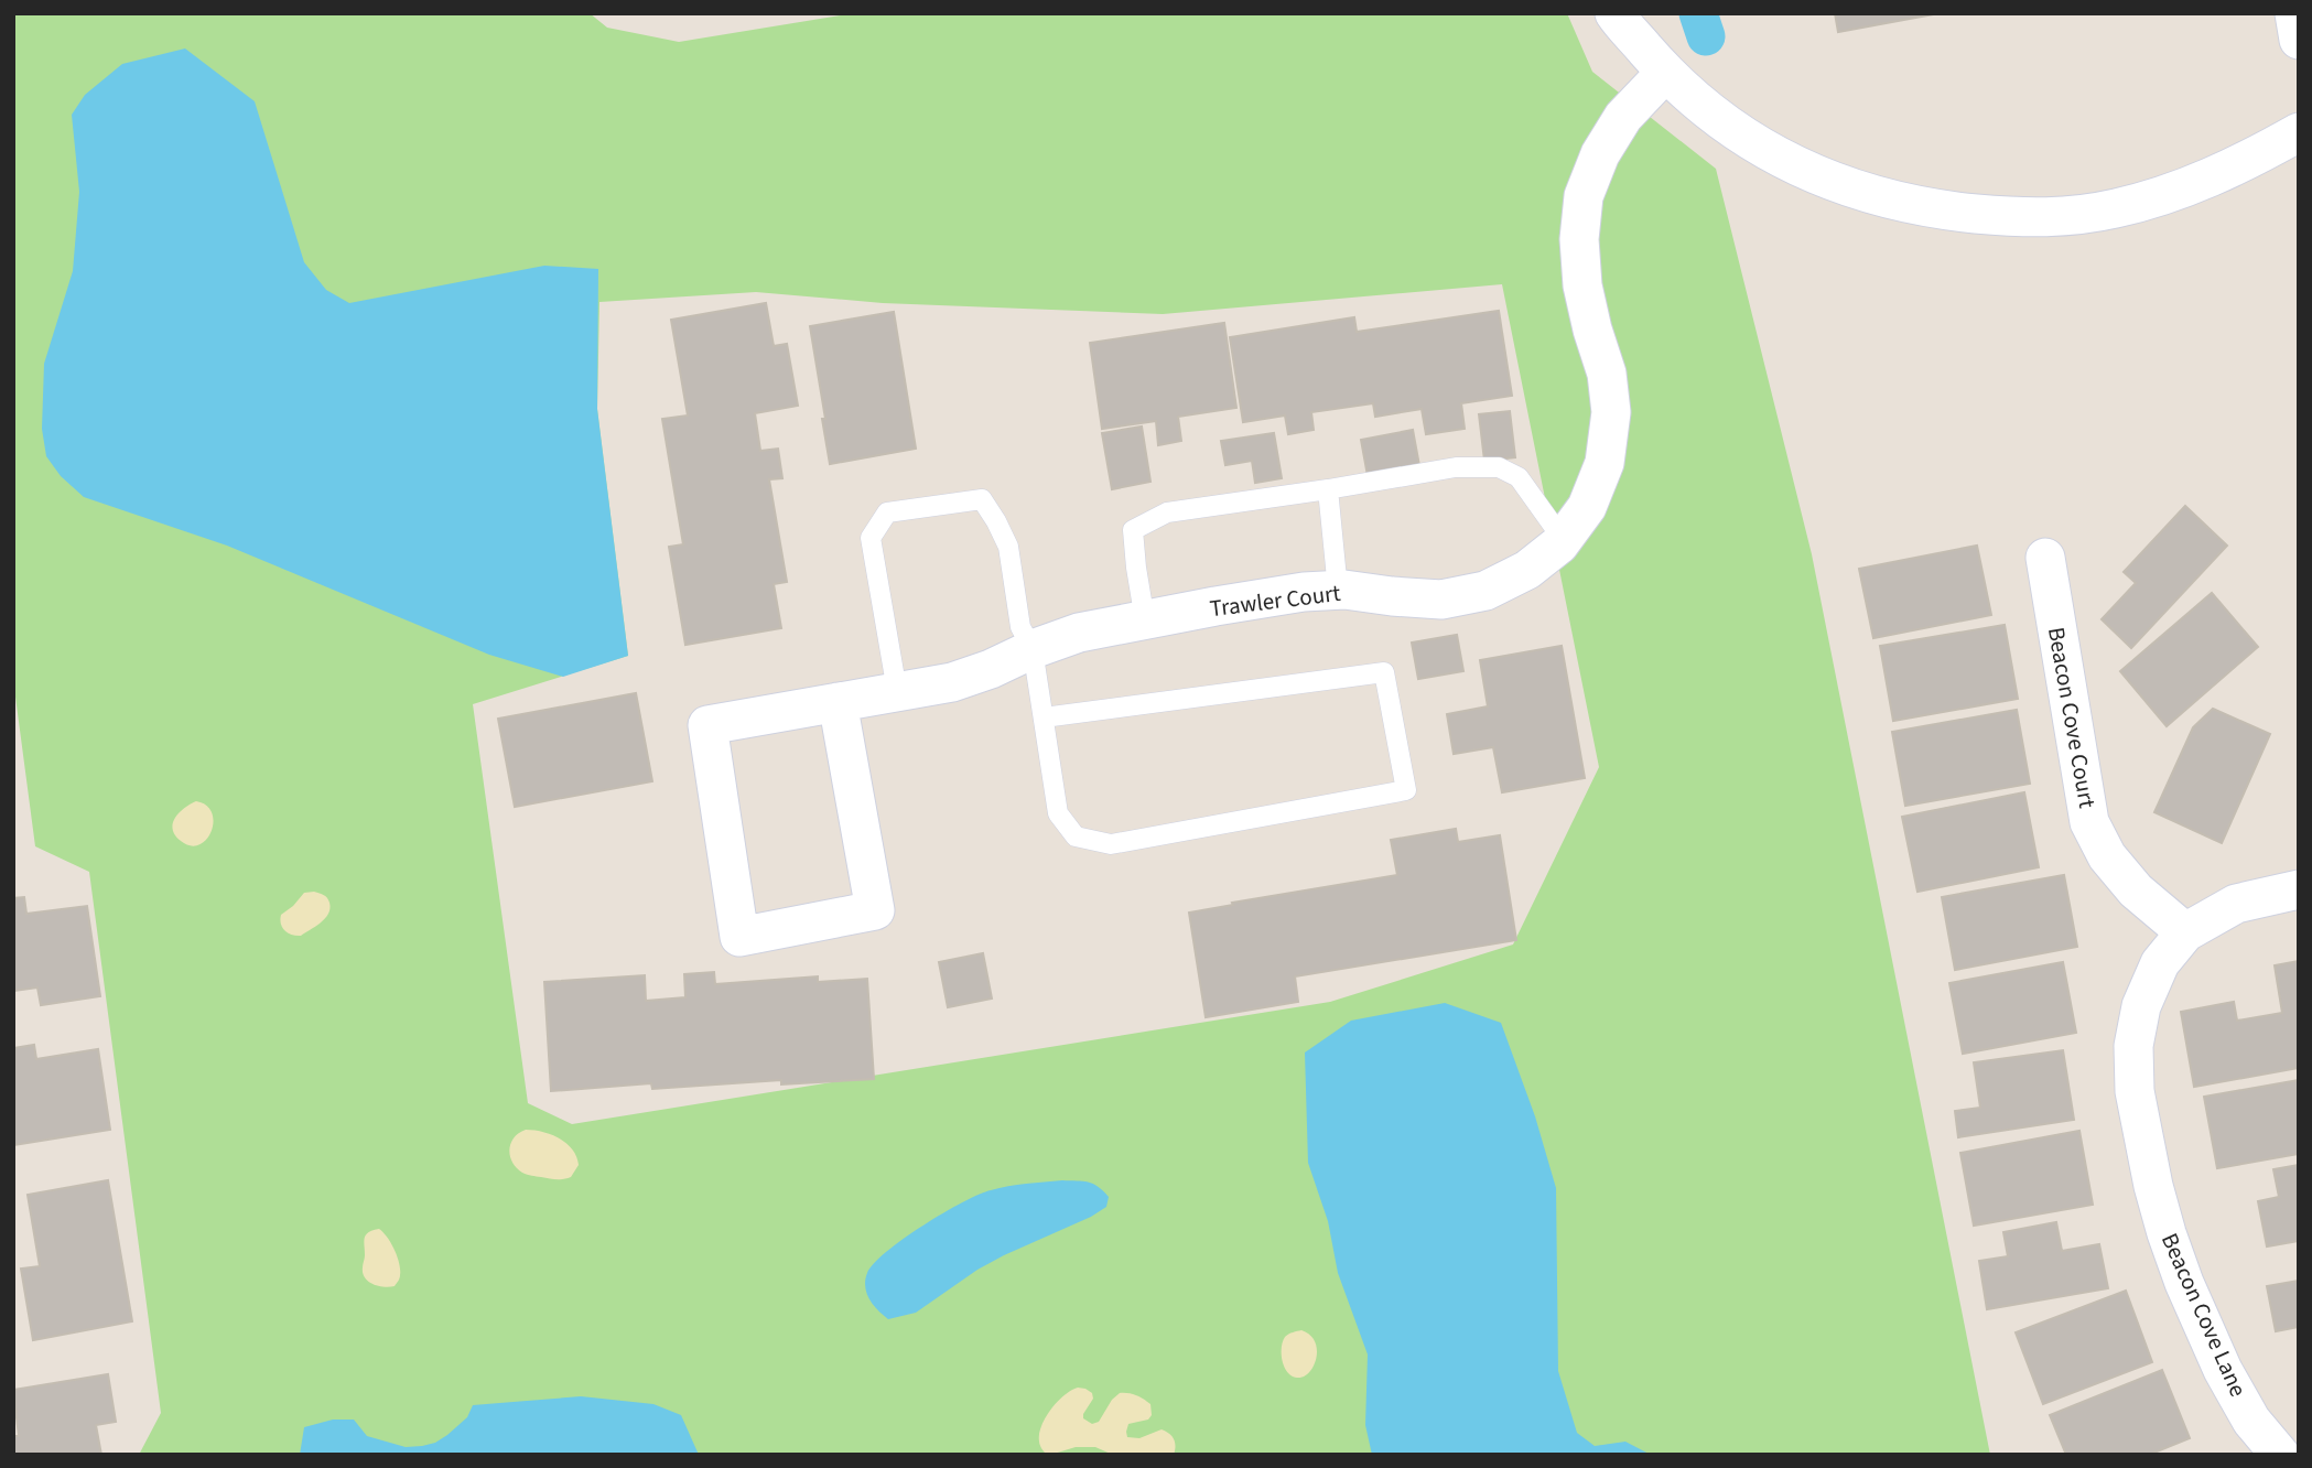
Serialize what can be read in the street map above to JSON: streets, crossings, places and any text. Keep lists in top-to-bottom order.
{
  "streets": {
    "street": ["Trawler Court", "Beacon Cove Court", "Beacon Cove Lane"]
  },
  "crossings": [
    ["Beacon Cove Court", "Beacon Cove Lane"]
  ]
}
